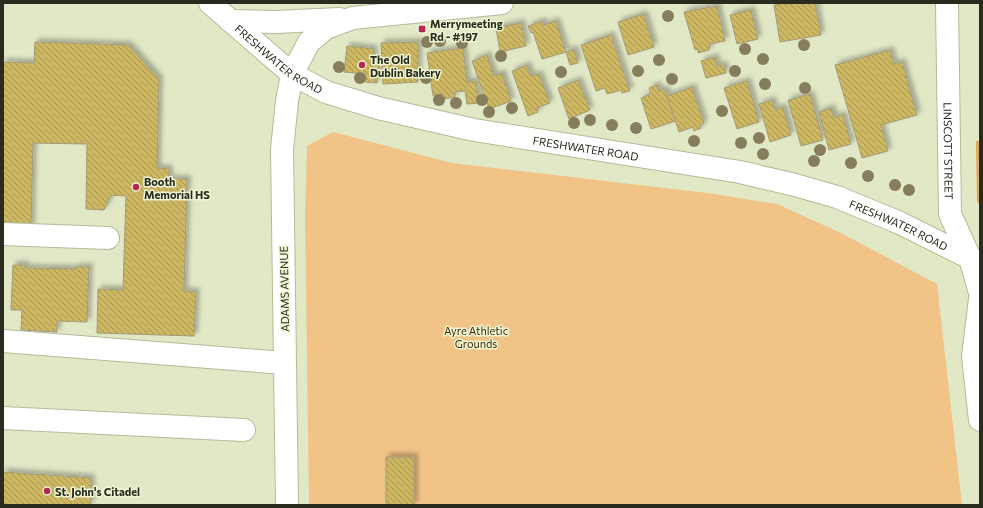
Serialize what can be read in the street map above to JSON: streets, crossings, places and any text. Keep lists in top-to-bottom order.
{
  "streets": {
    "street": ["FRESHWATER ROAD", "LINSCOTT STREET", "ADAMS AVENUE"]
  },
  "crossings": [
    ["FRESHWATER ROAD", "LINSCOTT STREET"],
    ["FRESHWATER ROAD", "ADAMS AVENUE"]
  ],
  "parks": ["Ayre Athletic Grounds"],
  "places": {
    "transit": ["Merrymeeting Rd - #197"],
    "other": ["The Old Dublin Bakery", "Booth Memorial HS", "St. John's Citadel"]
  }
}
